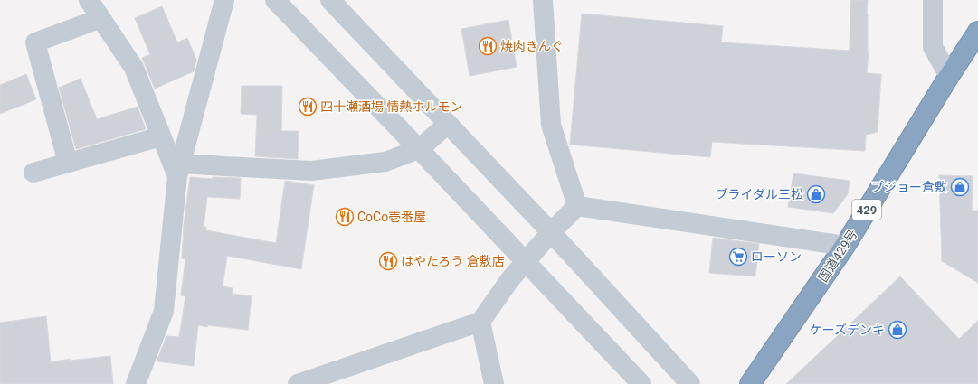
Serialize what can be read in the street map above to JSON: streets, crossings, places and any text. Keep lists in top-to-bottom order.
{
  "streets": {
    "highway": ["429", "国道429号"]
  },
  "places": {
    "restaurant": [
      "焼肉きんぐ",
      "四十瀬酒場 情熱ホルモン",
      "CoCo壱番屋",
      "はやたろう 倉敷店"
    ],
    "shop": ["プジョー倉敷", "ブライダル三松", "ケーズデンキ"],
    "supermarket": ["ローソン"]
  }
}
